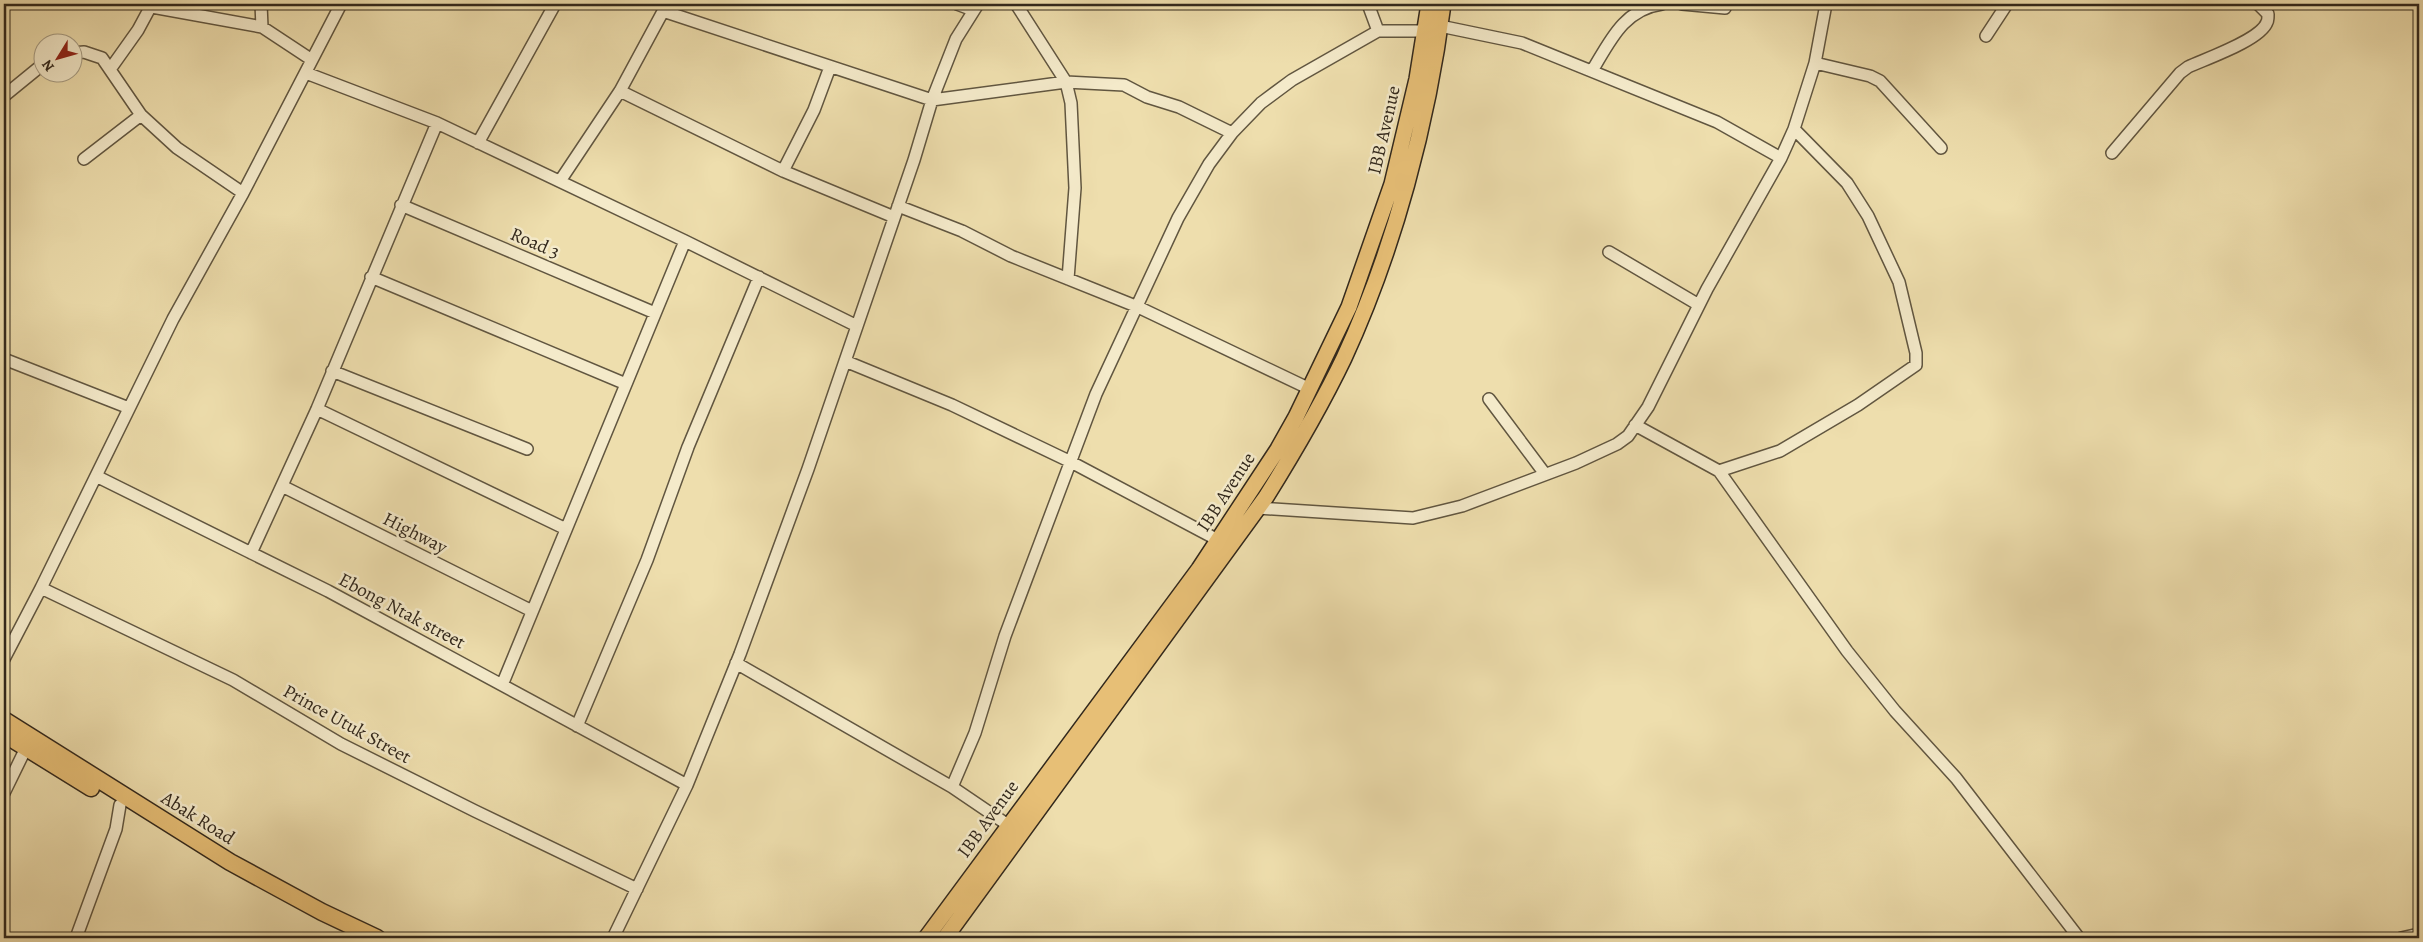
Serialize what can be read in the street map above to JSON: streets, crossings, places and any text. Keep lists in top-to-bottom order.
{
  "streets": {
    "highway": ["Abak Road"],
    "main road": ["IBB Avenue"],
    "street": [
      "Road 3",
      "Highway",
      "Ebong Ntak street",
      "Prince Utuk Street"
    ]
  },
  "north": "bottom left"
}
